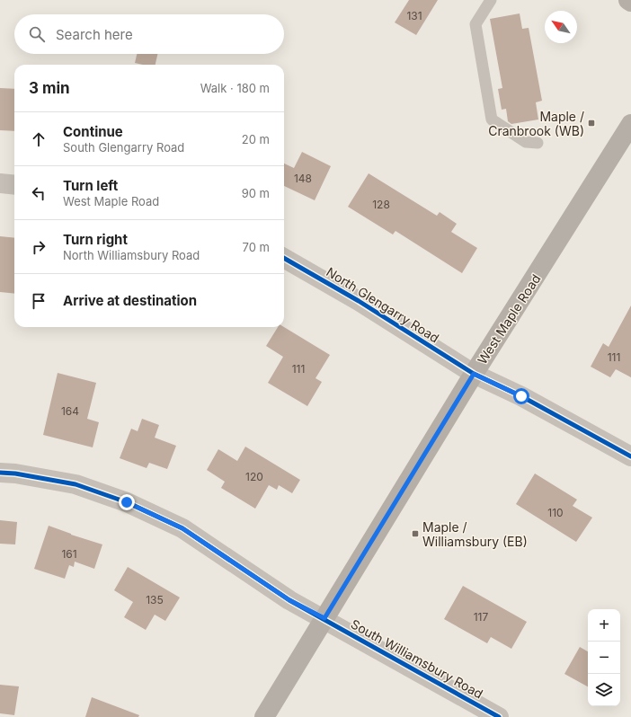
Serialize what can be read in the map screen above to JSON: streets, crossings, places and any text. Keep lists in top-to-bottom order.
{
  "streets": {
    "main road": ["West Maple Road"],
    "street": ["North Glengarry Road", "South Williamsbury Road"]
  },
  "crossings": [
    ["North Glengarry Road", "West Maple Road"],
    ["West Maple Road", "South Williamsbury Road"]
  ],
  "places": {
    "transit": ["Maple / Cranbrook (WB)", "Maple / Williamsbury (EB)"]
  },
  "house_numbers": [
    "131",
    "148",
    "128",
    "111",
    "111",
    "164",
    "120",
    "110",
    "161",
    "135",
    "117"
  ],
  "north": "top left",
  "page": {
    "search": "Search here",
    "heading": ["3 min", "Walk · 180 m"],
    "list": [
      ["Continue", "South Glengarry Road", "20 m"],
      ["Turn left", "West Maple Road", "90 m"],
      ["Turn right", "North Williamsbury Road", "70 m"],
      "Arrive at destination"
    ],
    "map_buttons": ["+", "−"]
  }
}
